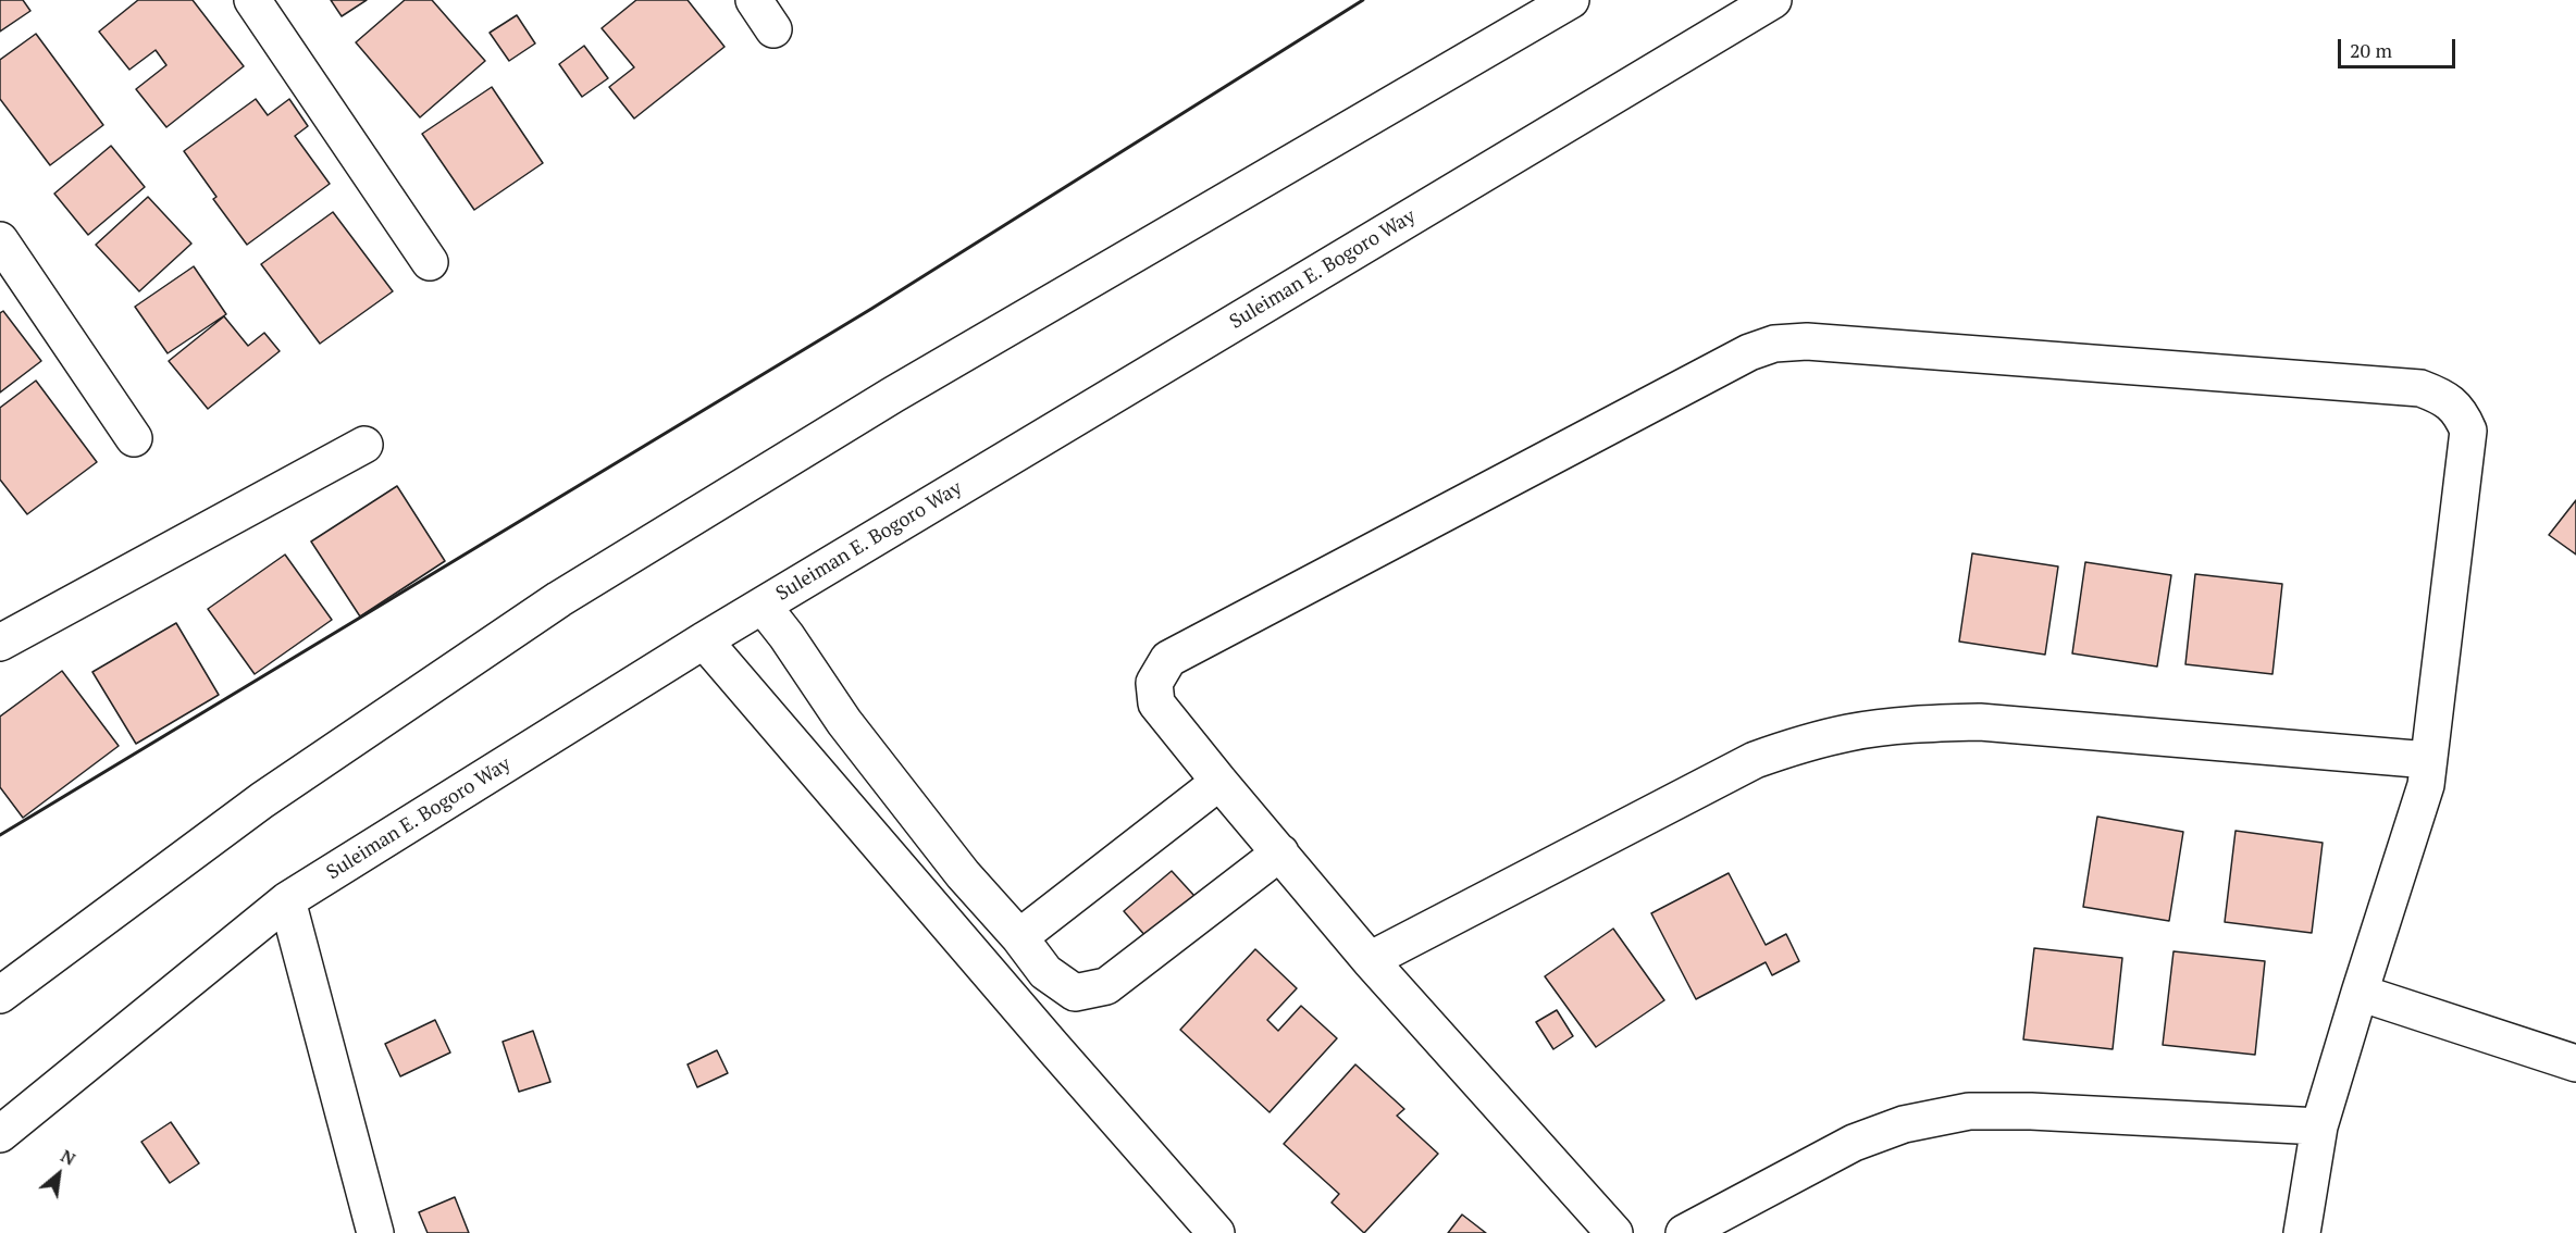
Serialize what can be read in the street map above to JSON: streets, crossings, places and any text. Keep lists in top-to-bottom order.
{
  "streets": {
    "street": ["Suleiman E. Bogoro Way"]
  },
  "scale_bar": "20 m",
  "north": "top right"
}
